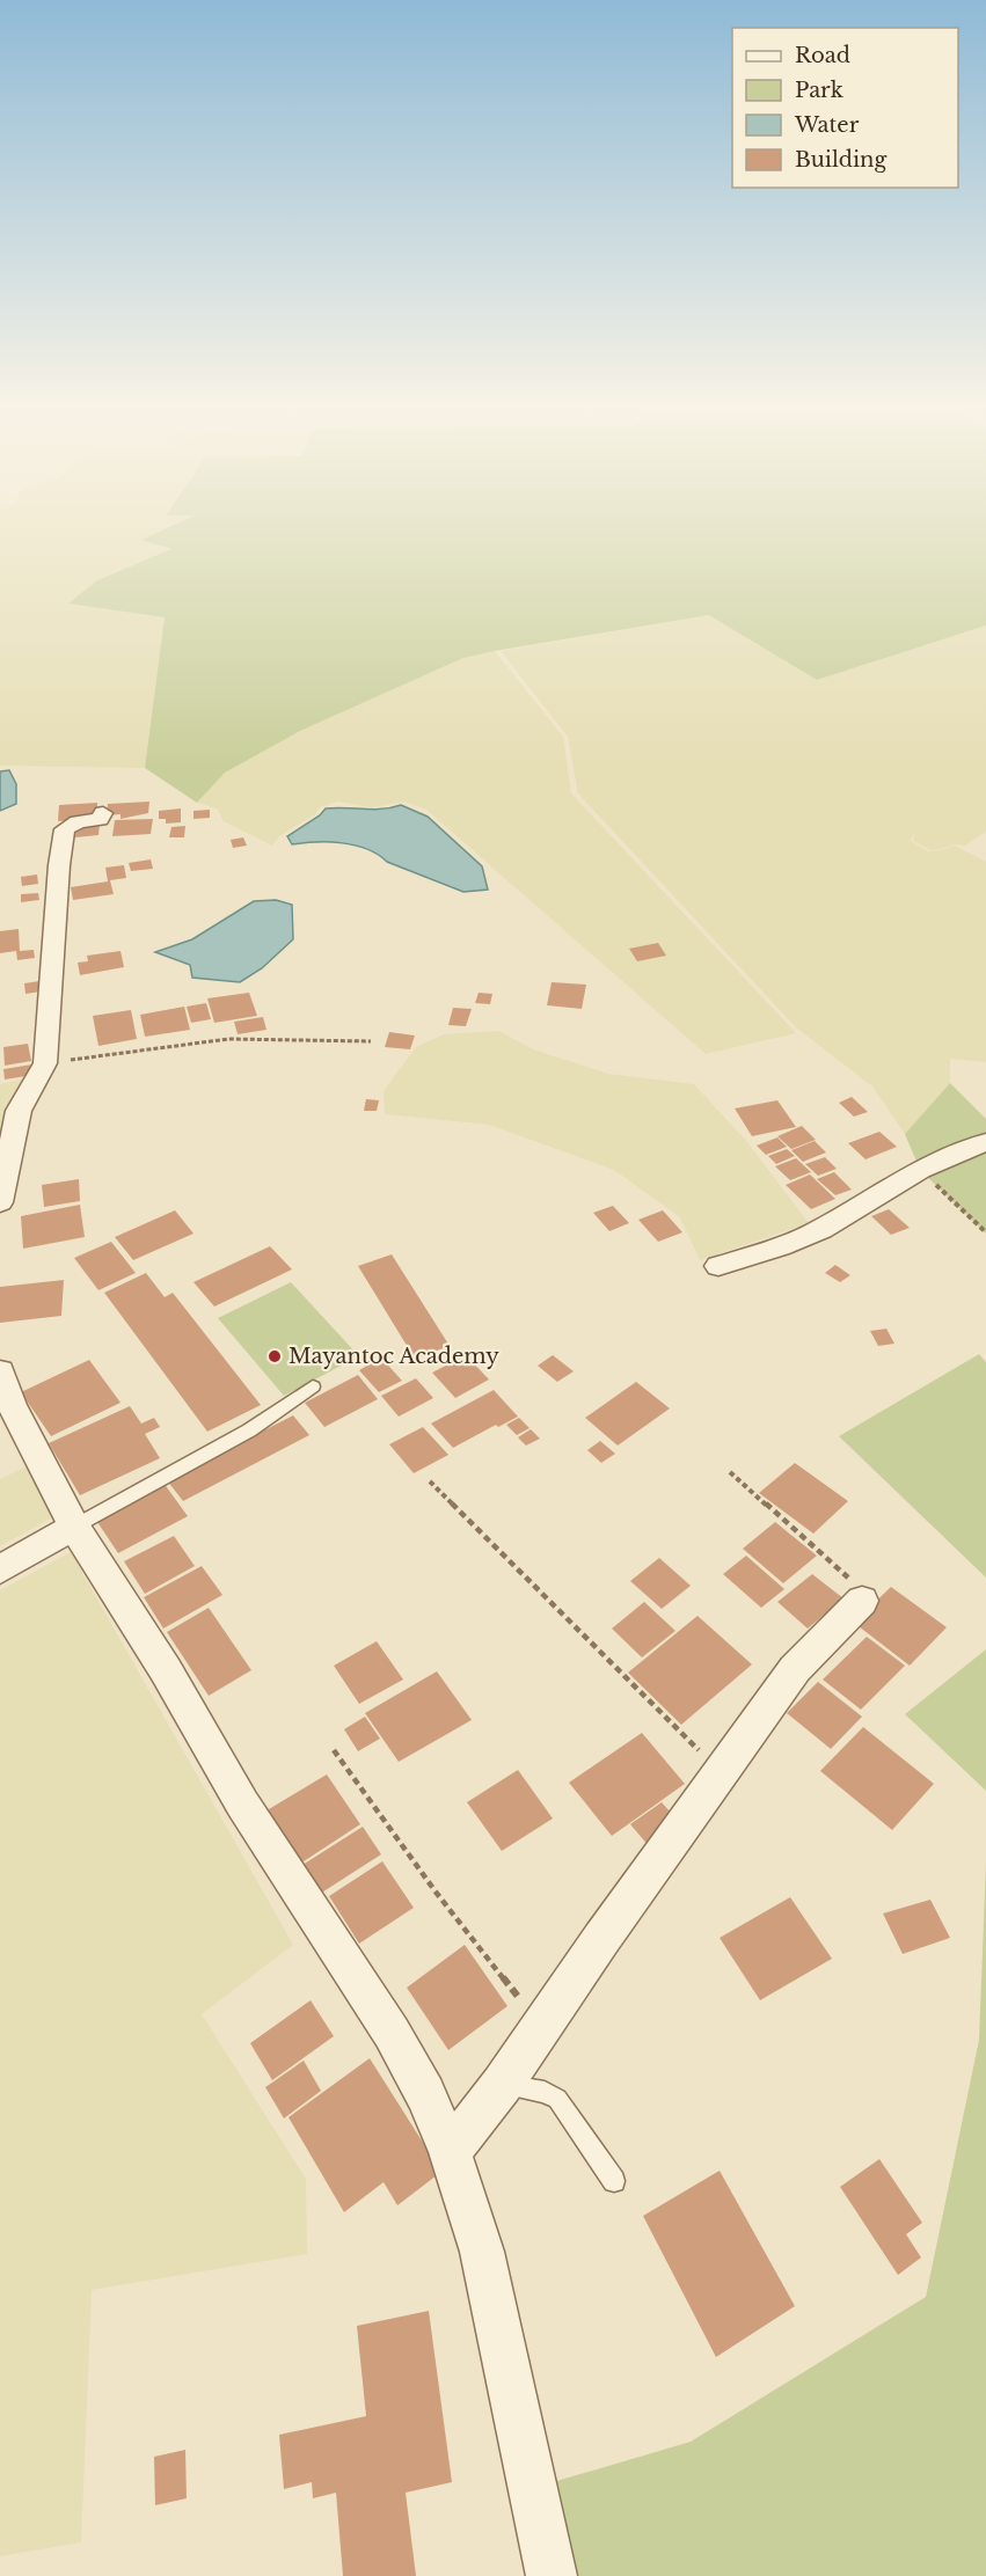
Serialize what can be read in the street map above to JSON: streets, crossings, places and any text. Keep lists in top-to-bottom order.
{
  "places": ["Mayantoc Academy"],
  "legend": [
    "Road",
    "Park",
    "Water",
    "Building"
  ]
}
